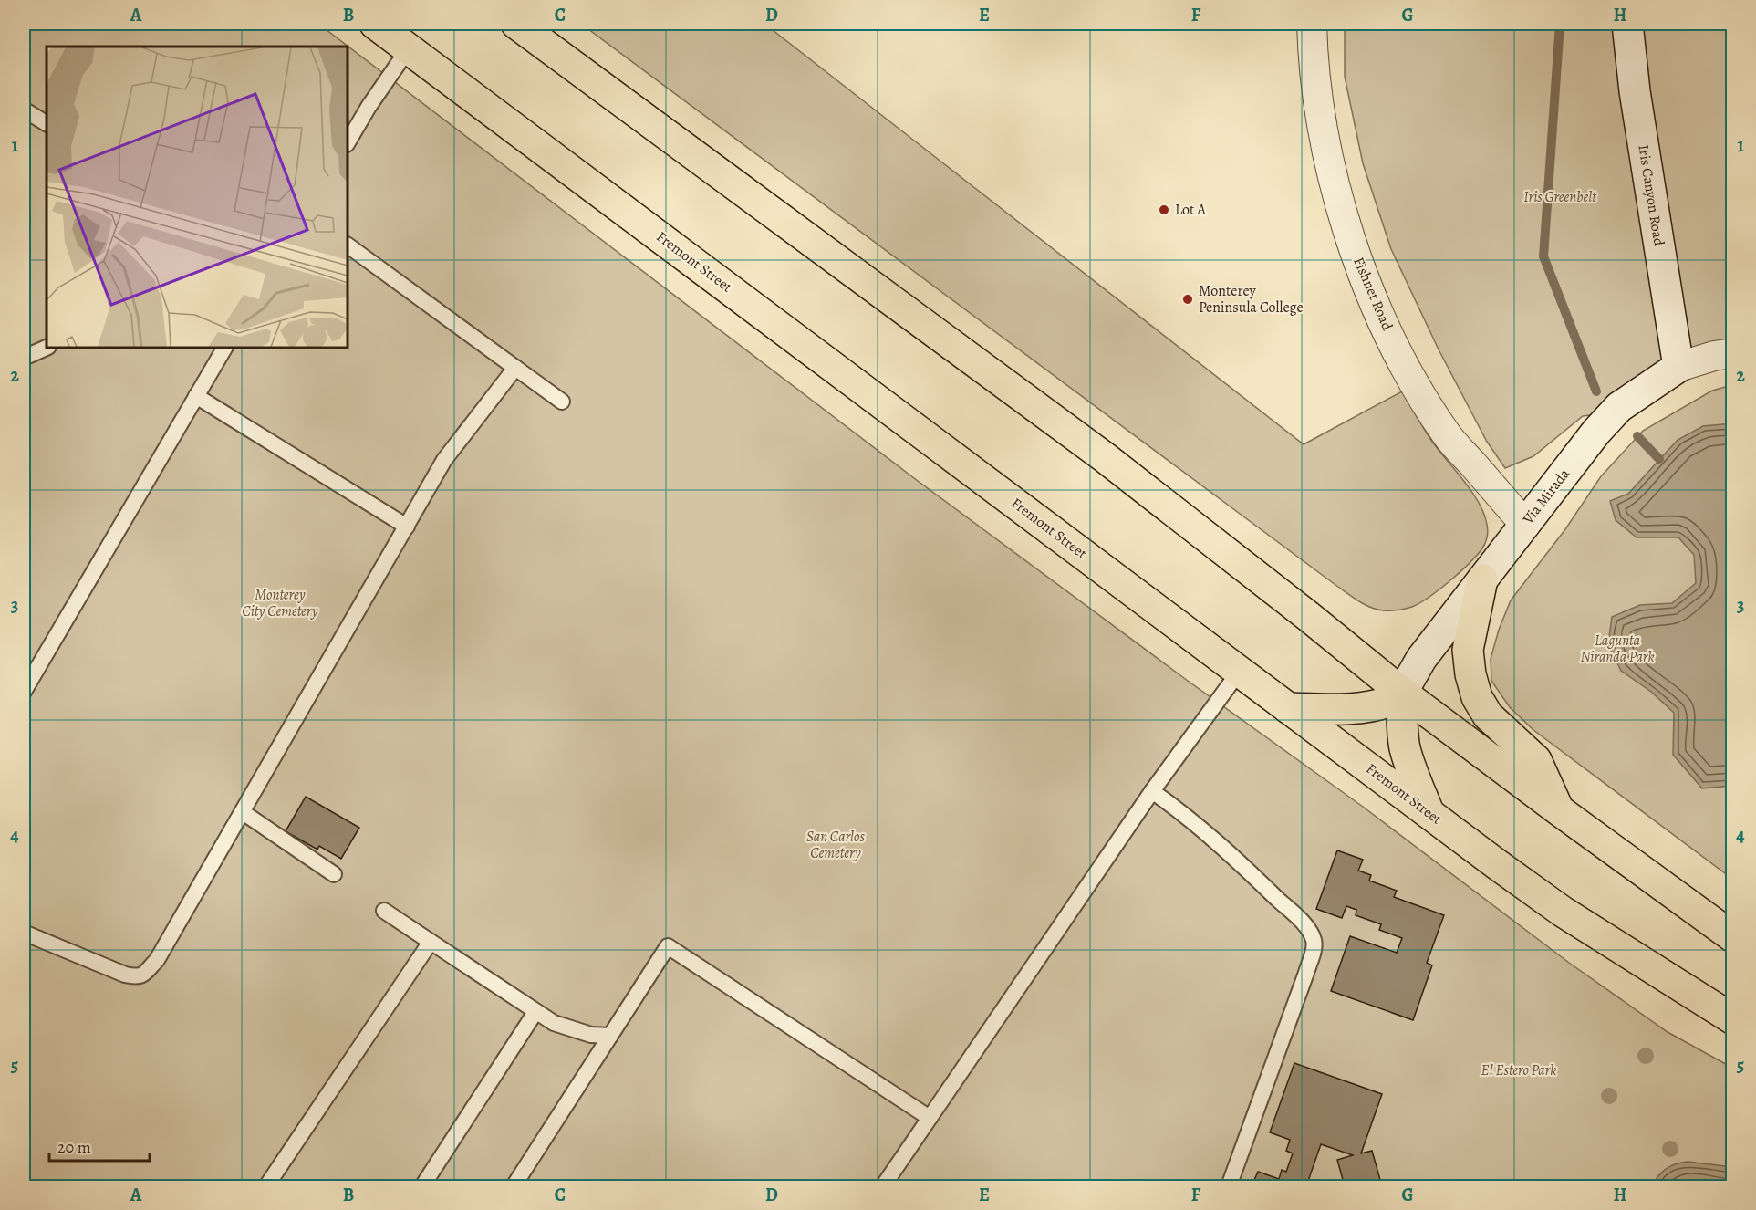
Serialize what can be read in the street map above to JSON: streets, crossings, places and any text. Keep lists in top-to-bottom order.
{
  "streets": {
    "main road": ["Fremont Street"],
    "street": ["Iris Canyon Road", "Fishnet Road", "Via Mirada"]
  },
  "crossings": [
    ["Iris Canyon Road", "Via Mirada"],
    ["Fishnet Road", "Via Mirada"]
  ],
  "parks": [
    "Iris Greenbelt",
    "Monterey City Cemetery",
    "Lagunta Niranda Park",
    "San Carlos Cemetery",
    "El Estero Park"
  ],
  "places": ["Lot A", "Monterey Peninsula College"],
  "scale_bar": "20 m",
  "grid": {
    "columns": [
      "A",
      "B",
      "C",
      "D",
      "E",
      "F",
      "G",
      "H"
    ],
    "rows": [
      "1",
      "2",
      "3",
      "4",
      "5"
    ]
  }
}
